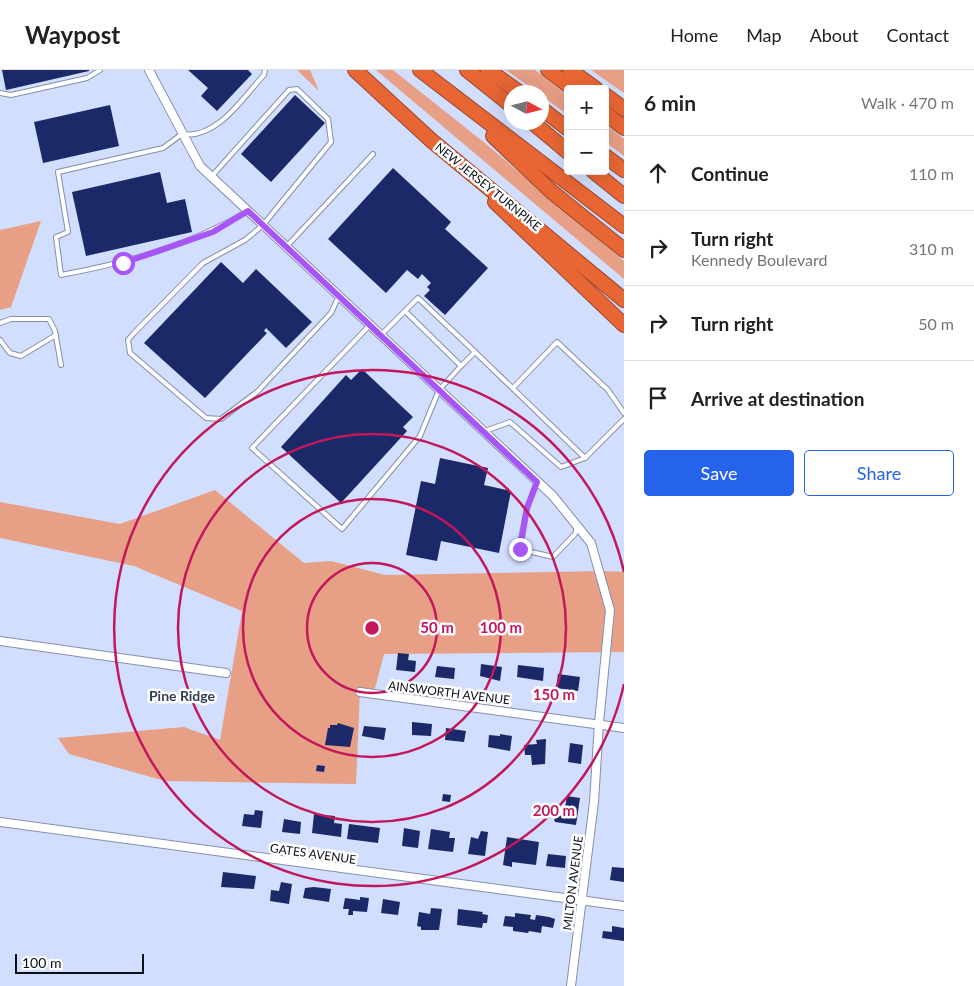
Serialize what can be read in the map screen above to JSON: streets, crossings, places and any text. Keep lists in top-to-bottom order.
{
  "streets": {
    "highway": ["NEW JERSEY TURNPIKE"],
    "street": ["AINSWORTH AVENUE", "GATES AVENUE", "MILTON AVENUE"]
  },
  "crossings": [
    ["AINSWORTH AVENUE", "MILTON AVENUE"],
    ["GATES AVENUE", "MILTON AVENUE"]
  ],
  "districts": ["Pine Ridge"],
  "scale_bar": "100 m",
  "north": "right",
  "page": {
    "header": "Waypost",
    "nav": [
      "Home",
      "Map",
      "About",
      "Contact"
    ],
    "heading": ["6 min", "Walk · 470 m"],
    "map_buttons": ["+", "−"],
    "list": [
      ["Continue", "110 m"],
      ["Turn right", "Kennedy Boulevard", "310 m"],
      ["Turn right", "50 m"],
      "Arrive at destination"
    ],
    "buttons": ["Save", "Share"],
    "scale": "100 m"
  },
  "rings": [
    "50 m",
    "100 m",
    "150 m",
    "200 m"
  ]
}
